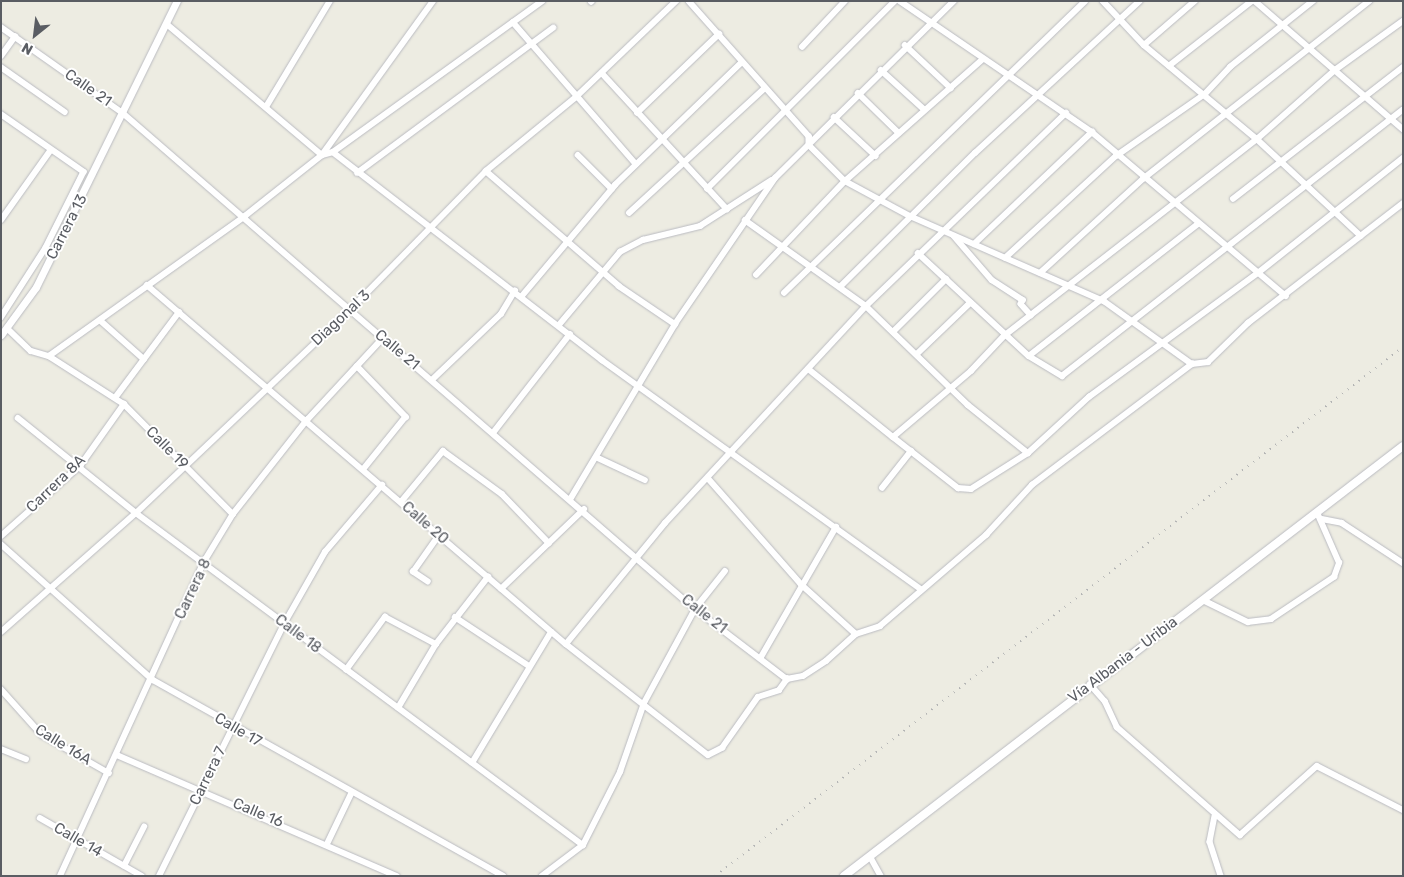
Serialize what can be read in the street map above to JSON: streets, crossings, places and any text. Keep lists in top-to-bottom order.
{
  "streets": {
    "main road": ["Vía Albania - Uribia"],
    "street": [
      "Calle 21",
      "Carrera 13",
      "Diagonal 3",
      "Calle 19",
      "Carrera 8A",
      "Calle 20",
      "Carrera 8",
      "Calle 18",
      "Calle 17",
      "Calle 16A",
      "Carrera 7",
      "Calle 16",
      "Calle 14"
    ]
  },
  "crossings": [
    ["Calle 21", "Carrera 13"],
    ["Calle 21", "Diagonal 3"],
    ["Calle 21", "Calle 20"],
    ["Calle 21", "Carrera 8"],
    ["Carrera 13", "Calle 19"],
    ["Diagonal 3", "Calle 19"],
    ["Diagonal 3", "Calle 20"],
    ["Diagonal 3", "Calle 18"],
    ["Diagonal 3", "Calle 17"],
    ["Calle 19", "Carrera 8A"],
    ["Calle 19", "Carrera 8"],
    ["Carrera 8A", "Calle 18"],
    ["Calle 20", "Carrera 8"],
    ["Calle 20", "Carrera 7"],
    ["Carrera 8", "Calle 18"],
    ["Carrera 8", "Calle 17"],
    ["Carrera 8", "Calle 16A"],
    ["Carrera 8", "Calle 16"],
    ["Carrera 8", "Calle 14"],
    ["Calle 18", "Carrera 7"],
    ["Calle 17", "Carrera 7"],
    ["Carrera 7", "Calle 16"]
  ],
  "north": "bottom left"
}
